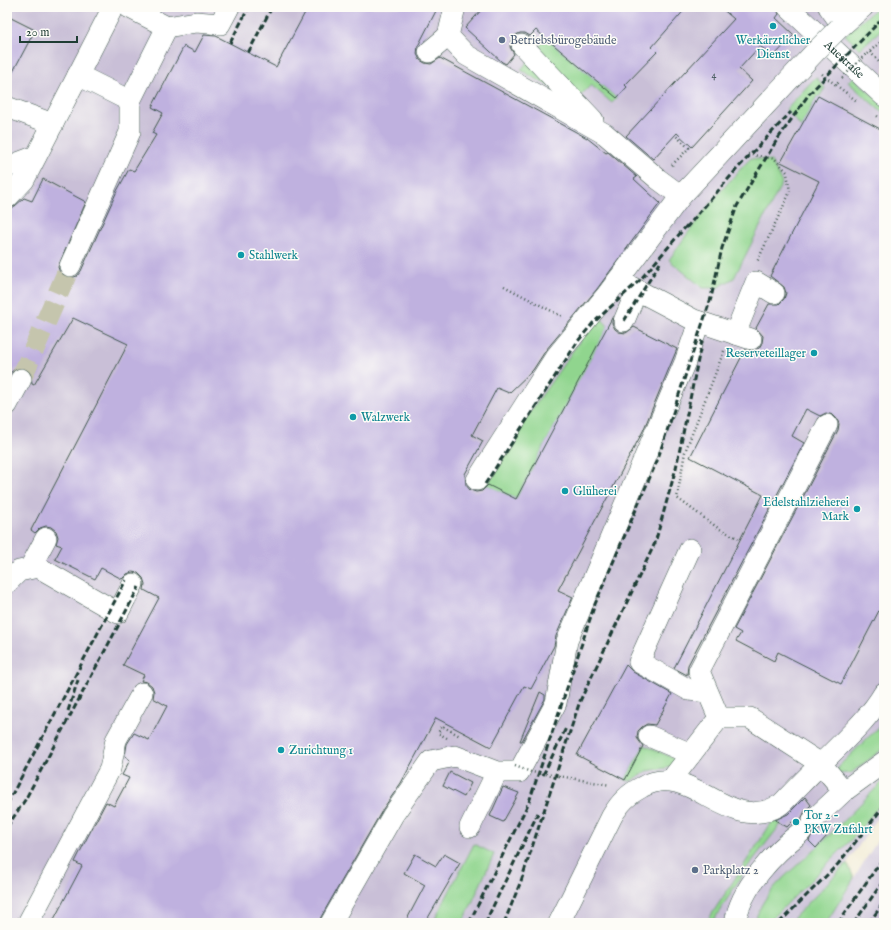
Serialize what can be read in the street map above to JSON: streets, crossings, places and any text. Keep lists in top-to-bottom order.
{
  "streets": {
    "lane": ["Auestraße"]
  },
  "places": [
    "Werkärztlicher Dienst",
    "Betriebsbürogebäude",
    "Stahlwerk",
    "Reserveteillager",
    "Walzwerk",
    "Glüherei",
    "Edelstahlzieherei Mark",
    "Zurichtung 1",
    "Tor 2 - PKW Zufahrt",
    "Parkplatz 2"
  ],
  "house_numbers": ["4"],
  "scale_bar": "20 m"
}
